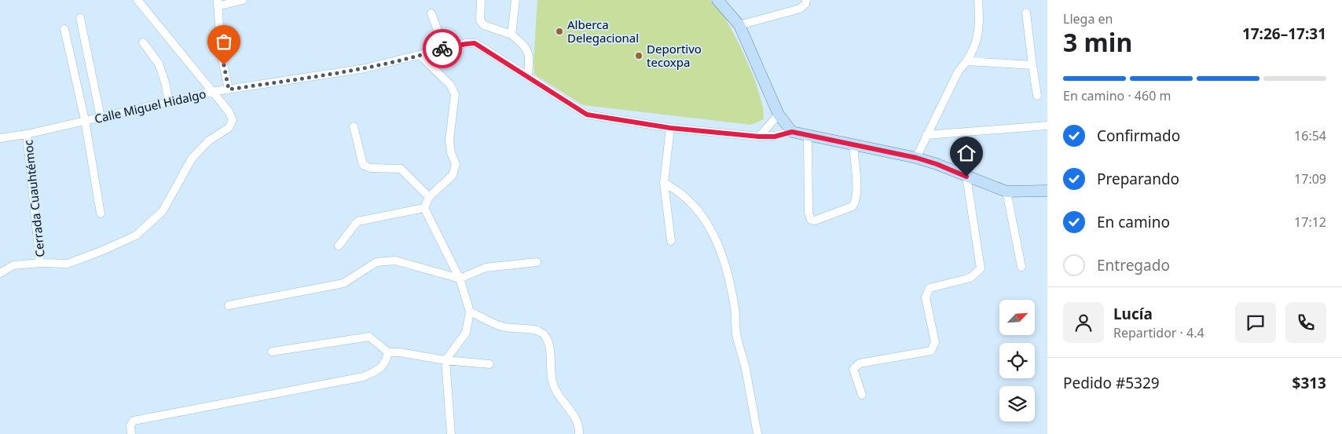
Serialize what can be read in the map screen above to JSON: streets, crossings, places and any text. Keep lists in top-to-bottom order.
{
  "streets": {
    "street": ["Calle Miguel Hidalgo", "Cerrada Cuauhtémoc"]
  },
  "crossings": [
    ["Calle Miguel Hidalgo", "Cerrada Cuauhtémoc"]
  ],
  "places": ["Alberca Delegacional", "Deportivo tecoxpa"],
  "north": "top right",
  "page": {
    "heading": ["3 min", "Llega en", "17:26–17:31"],
    "panel": [
      "Lucía",
      "Repartidor · 4.4",
      "Pedido #5329",
      "$313"
    ],
    "bar": "En camino · 460 m",
    "list": [
      ["Confirmado", "16:54"],
      ["Preparando", "17:09"],
      ["En camino", "17:12"],
      "Entregado"
    ]
  }
}
